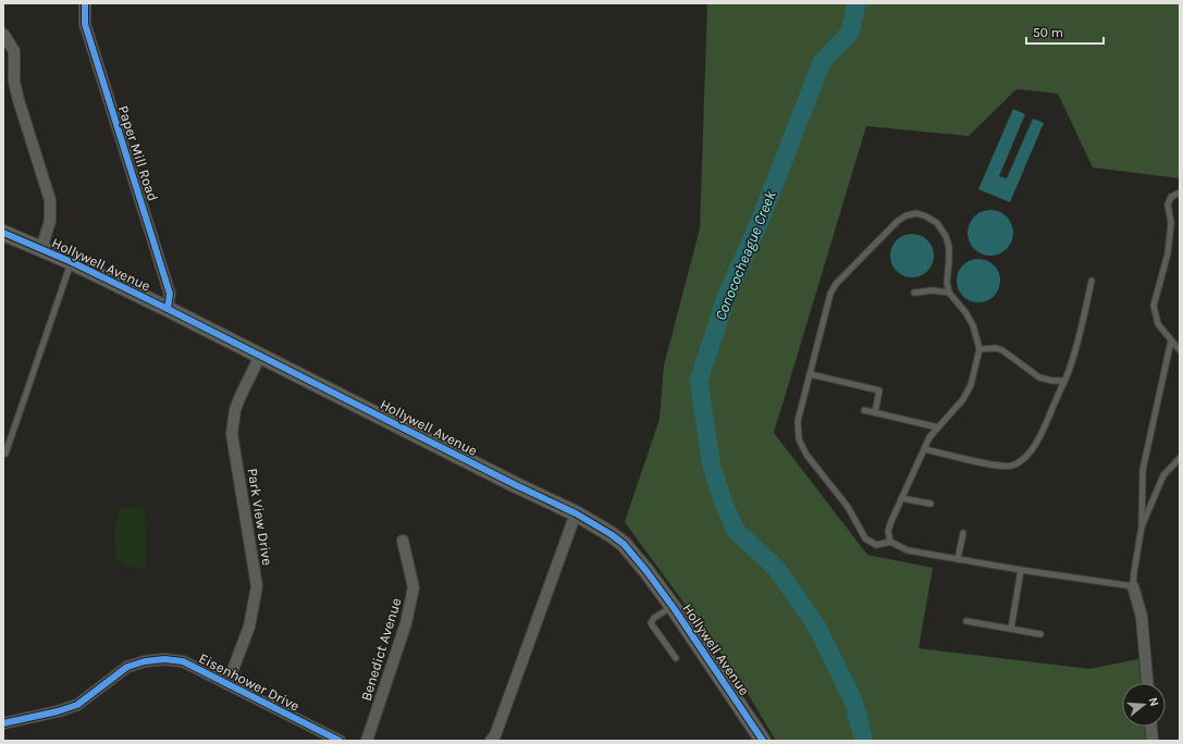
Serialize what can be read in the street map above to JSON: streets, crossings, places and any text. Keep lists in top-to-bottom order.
{
  "streets": {
    "street": [
      "Paper Mill Road",
      "Hollywell Avenue",
      "Park View Drive",
      "Benedict Avenue",
      "Eisenhower Drive"
    ]
  },
  "crossings": [
    ["Paper Mill Road", "Hollywell Avenue"],
    ["Hollywell Avenue", "Park View Drive"],
    ["Park View Drive", "Eisenhower Drive"]
  ],
  "water": ["Conococheague Creek"],
  "scale_bar": "50 m",
  "north": "right"
}
